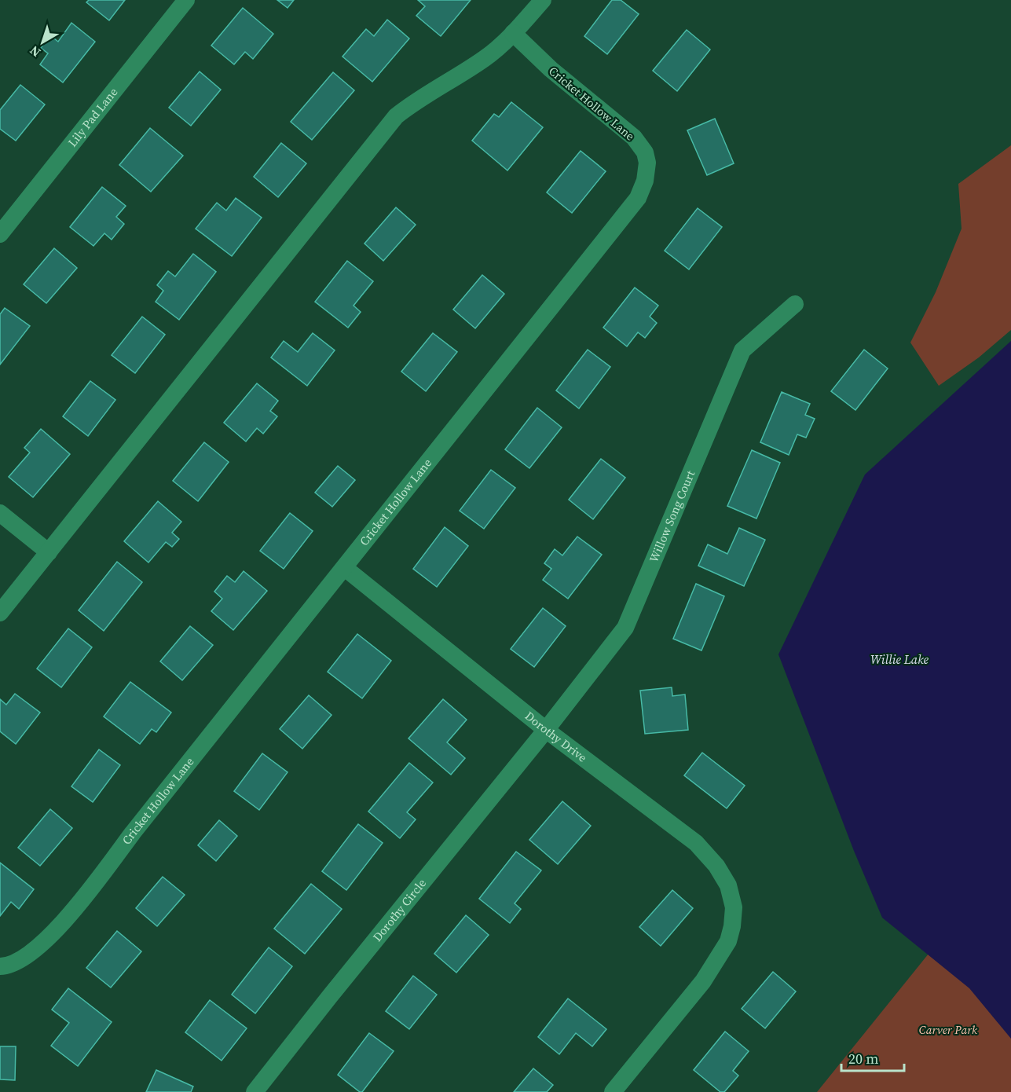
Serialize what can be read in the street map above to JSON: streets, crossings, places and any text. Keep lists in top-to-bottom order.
{
  "streets": {
    "street": [
      "Cricket Hollow Lane",
      "Lily Pad Lane",
      "Willow Song Court",
      "Dorothy Drive",
      "Dorothy Circle"
    ]
  },
  "crossings": [
    ["Cricket Hollow Lane", "Dorothy Drive"],
    ["Willow Song Court", "Dorothy Drive"],
    ["Willow Song Court", "Dorothy Circle"],
    ["Dorothy Drive", "Dorothy Circle"]
  ],
  "water": ["Willie Lake"],
  "parks": ["Carver Park"],
  "scale_bar": "20 m",
  "north": "bottom left"
}
